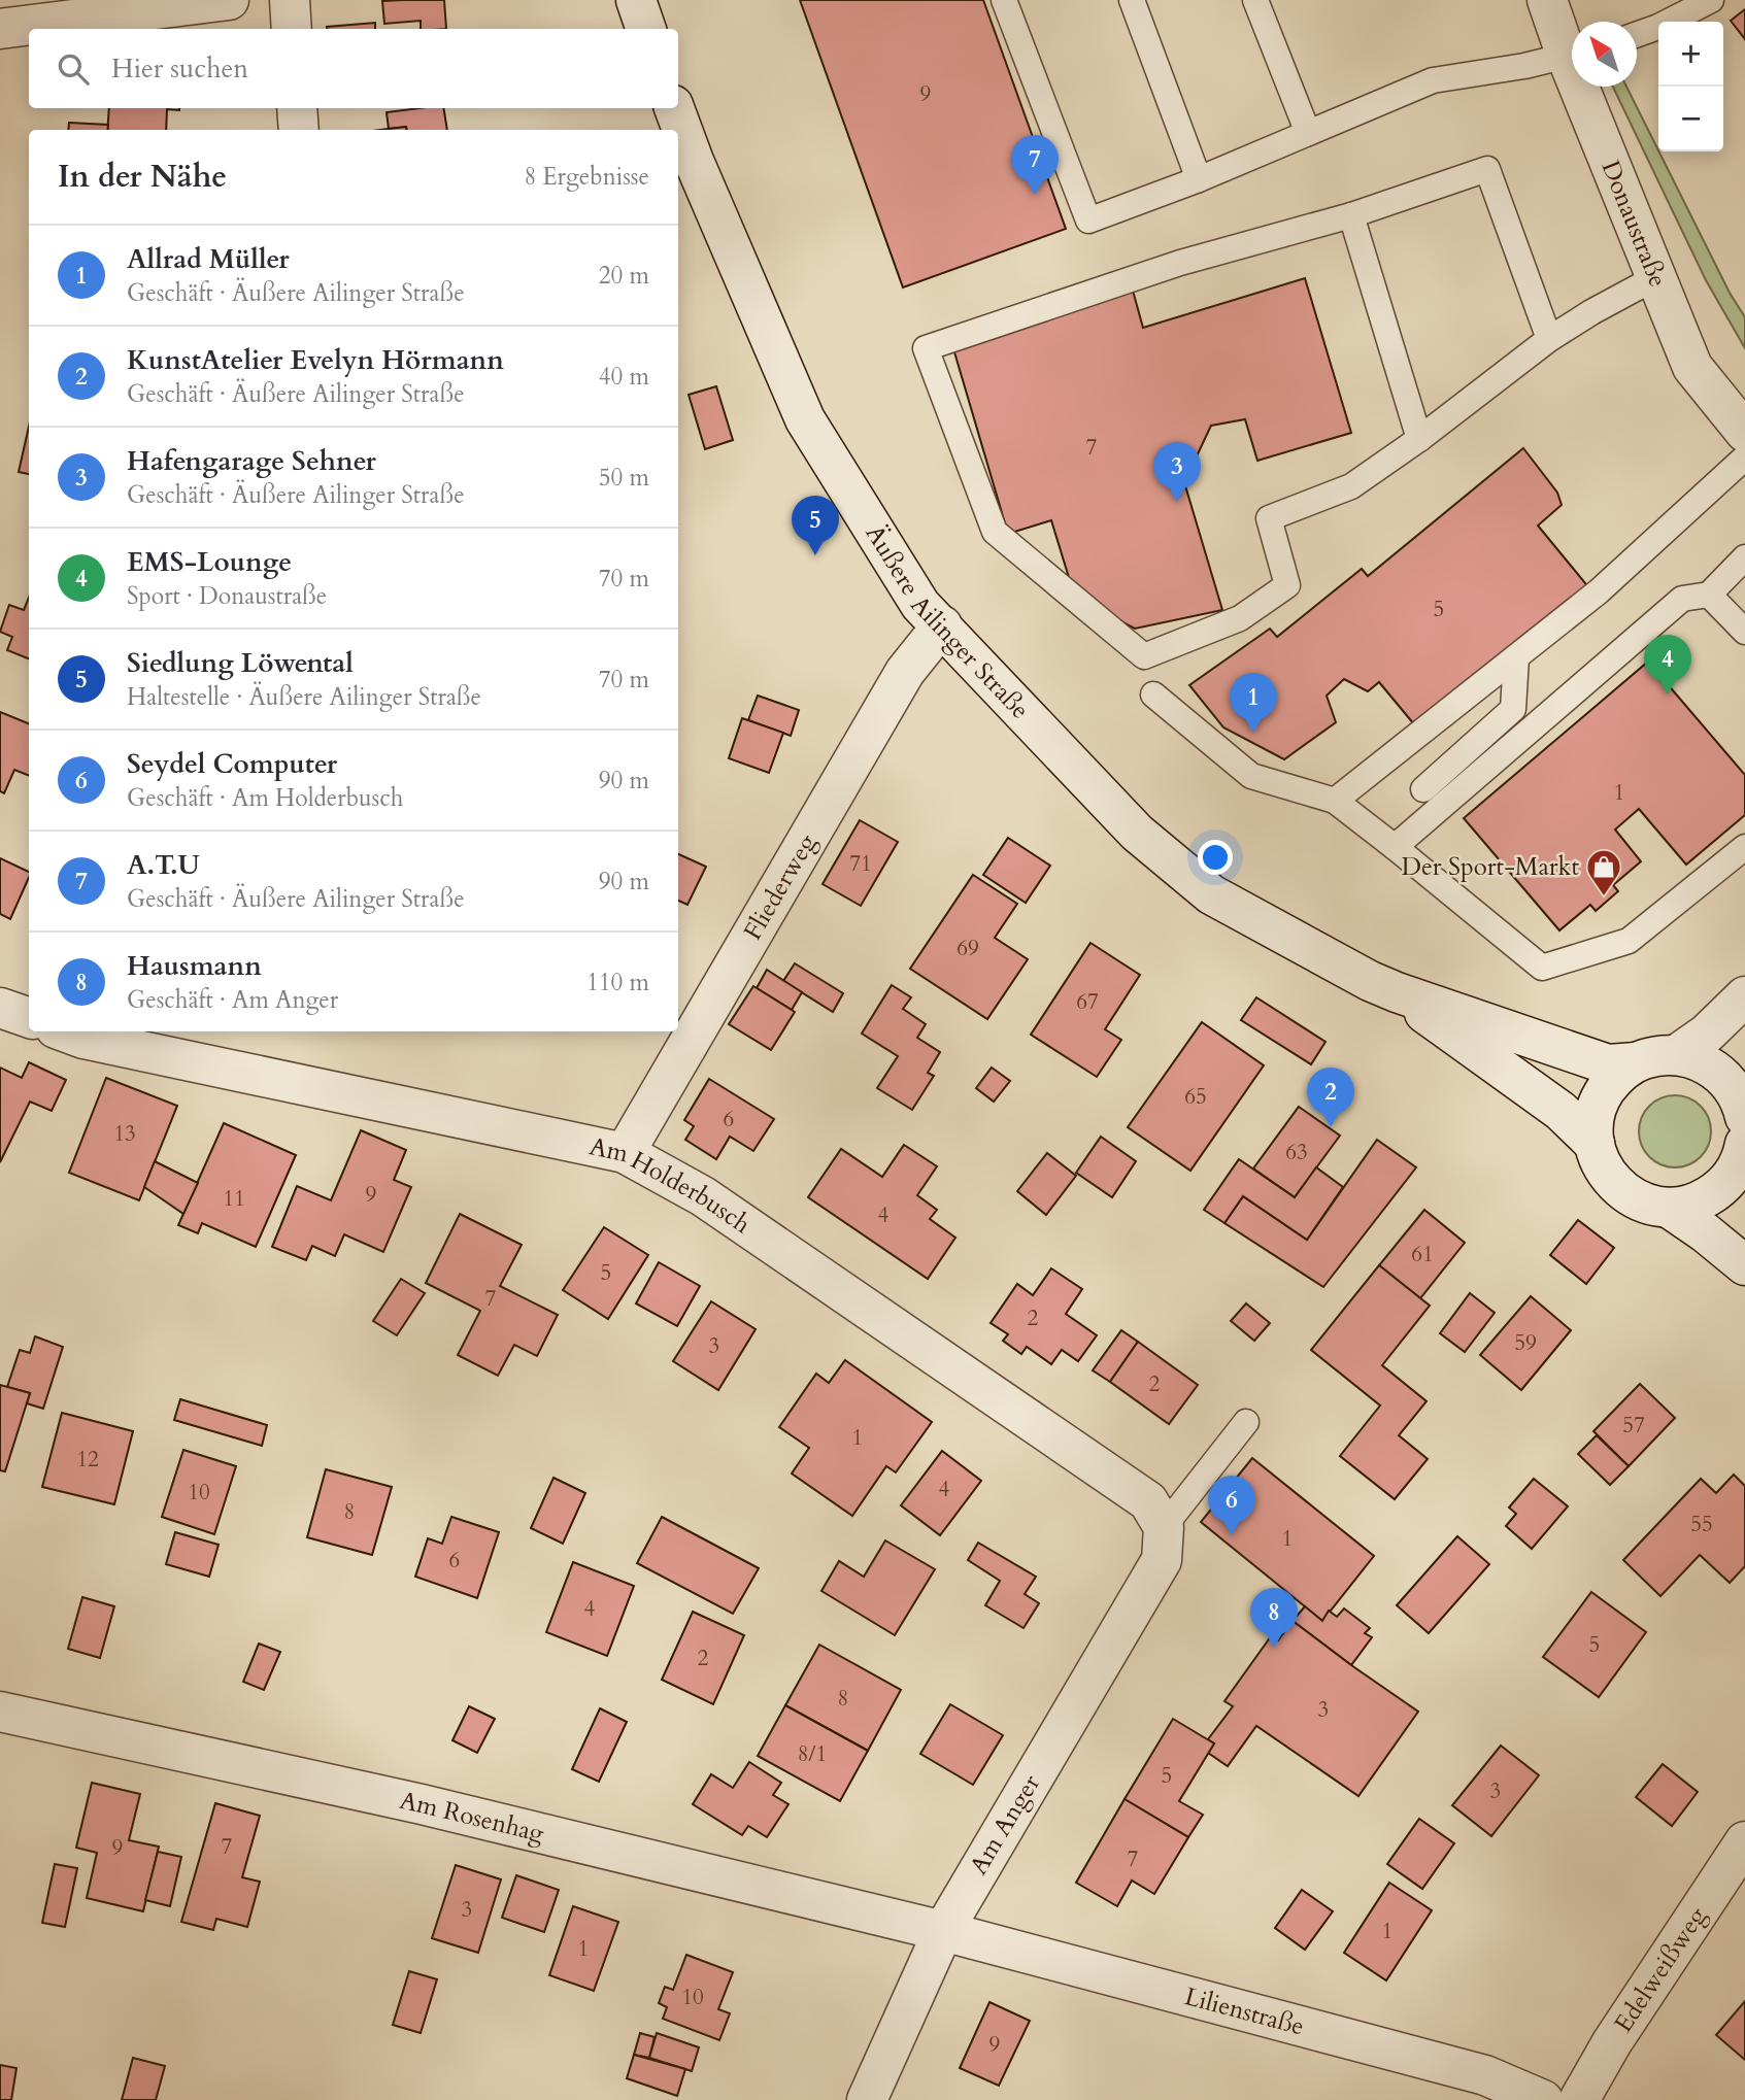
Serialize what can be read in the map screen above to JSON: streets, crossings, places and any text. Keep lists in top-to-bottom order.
{
  "streets": {
    "street": [
      "Donaustraße",
      "Äußere Ailinger Straße",
      "Fliederweg",
      "Am Holderbusch",
      "Am Rosenhag",
      "Am Anger",
      "Edelweißweg",
      "Lilienstraße"
    ]
  },
  "crossings": [
    ["Äußere Ailinger Straße", "Fliederweg"],
    ["Fliederweg", "Am Holderbusch"],
    ["Am Holderbusch", "Am Anger"],
    ["Am Rosenhag", "Am Anger"],
    ["Am Rosenhag", "Lilienstraße"],
    ["Am Anger", "Lilienstraße"]
  ],
  "places": {
    "shop": ["Der Sport-Markt"]
  },
  "house_numbers": [
    "9",
    "7",
    "5",
    "1",
    "71",
    "69",
    "67",
    "65",
    "6",
    "13",
    "63",
    "9",
    "11",
    "4",
    "61",
    "5",
    "7",
    "2",
    "59",
    "3",
    "2",
    "57",
    "1",
    "12",
    "4",
    "10",
    "8",
    "55",
    "1",
    "6",
    "4",
    "5",
    "2",
    "8",
    "3",
    "8/1",
    "5",
    "3",
    "7",
    "9",
    "7",
    "3",
    "1",
    "1",
    "10",
    "9"
  ],
  "north": "top left",
  "page": {
    "map_buttons": ["+", "−"],
    "search": "Hier suchen",
    "heading": ["In der Nähe", "8 Ergebnisse"],
    "pins": [
      "7",
      "3",
      "5",
      "4",
      "1",
      "2",
      "6",
      "8"
    ],
    "list": [
      {
        "mark": "1",
        "name": "Allrad Müller",
        "note": "Geschäft · Äußere Ailinger Straße",
        "value": "20 m"
      },
      {
        "mark": "2",
        "name": "KunstAtelier Evelyn Hörmann",
        "note": "Geschäft · Äußere Ailinger Straße",
        "value": "40 m"
      },
      {
        "mark": "3",
        "name": "Hafengarage Sehner",
        "note": "Geschäft · Äußere Ailinger Straße",
        "value": "50 m"
      },
      {
        "mark": "4",
        "name": "EMS-Lounge",
        "note": "Sport · Donaustraße",
        "value": "70 m"
      },
      {
        "mark": "5",
        "name": "Siedlung Löwental",
        "note": "Haltestelle · Äußere Ailinger Straße",
        "value": "70 m"
      },
      {
        "mark": "6",
        "name": "Seydel Computer",
        "note": "Geschäft · Am Holderbusch",
        "value": "90 m"
      },
      {
        "mark": "7",
        "name": "A.T.U",
        "note": "Geschäft · Äußere Ailinger Straße",
        "value": "90 m"
      },
      {
        "mark": "8",
        "name": "Hausmann",
        "note": "Geschäft · Am Anger",
        "value": "110 m"
      }
    ]
  }
}
